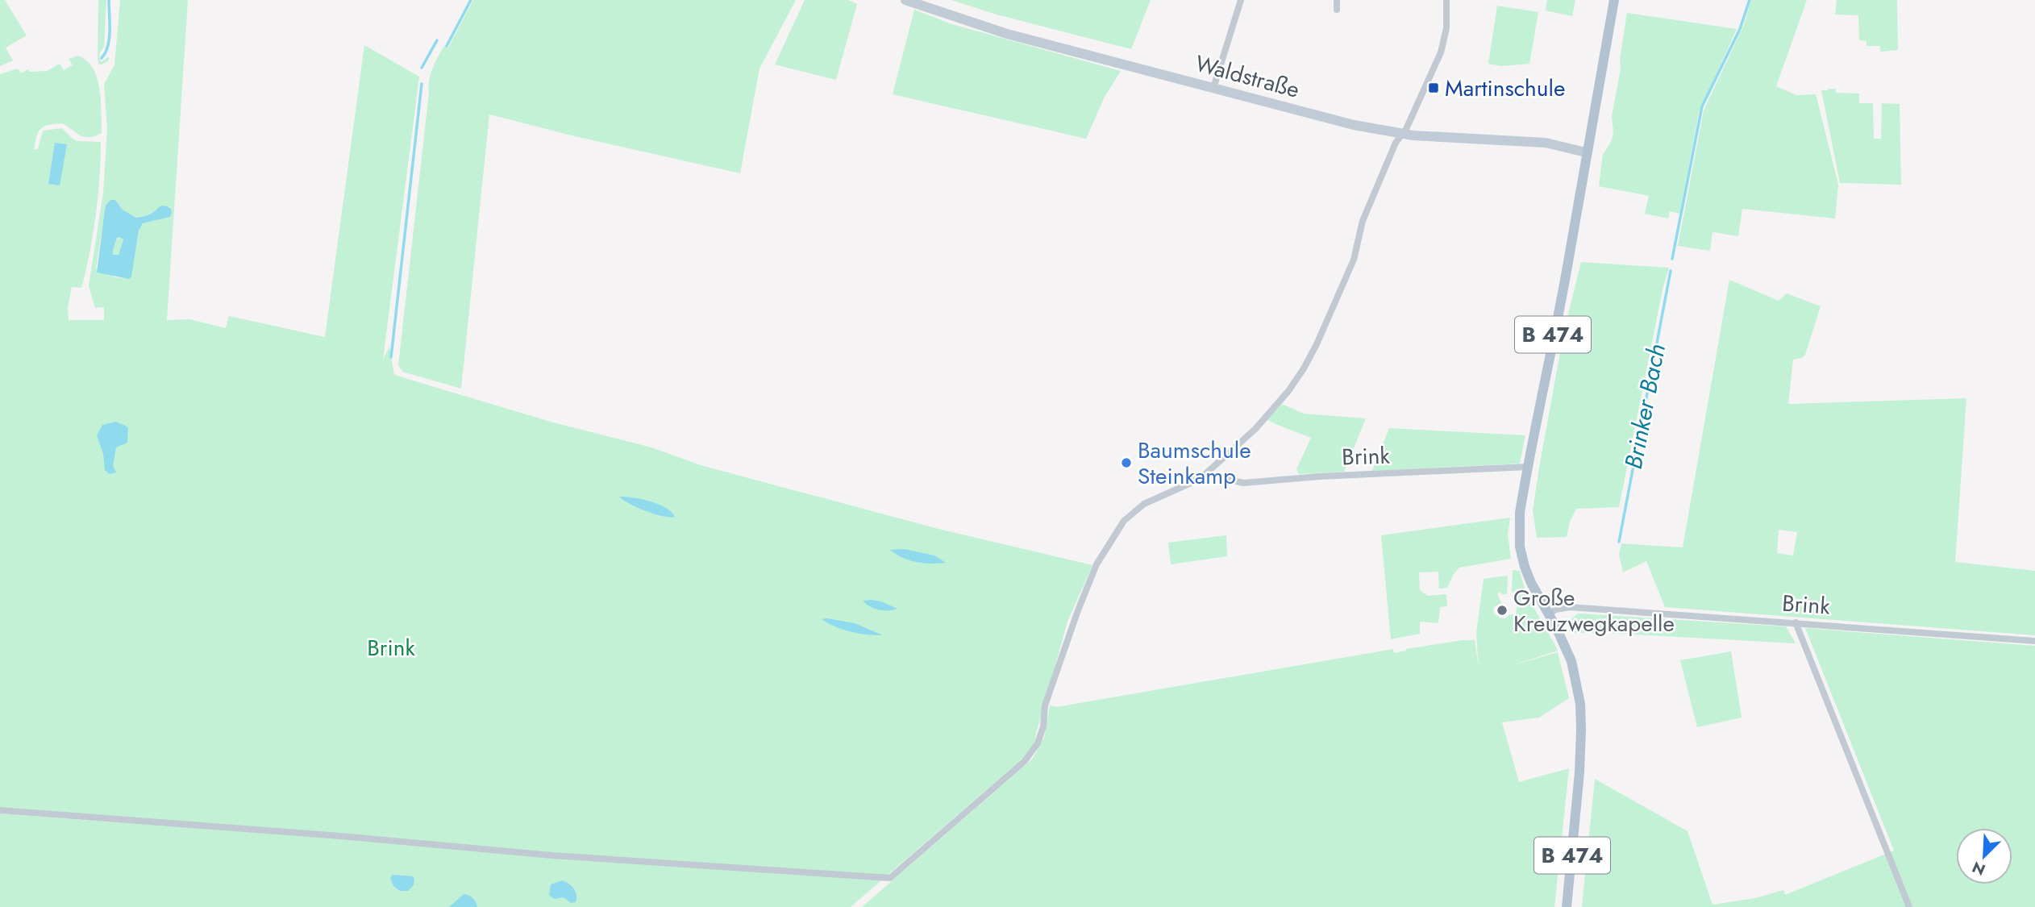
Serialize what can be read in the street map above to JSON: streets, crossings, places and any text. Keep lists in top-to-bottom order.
{
  "streets": {
    "main road": ["B 474"],
    "street": ["Waldstraße", "Brink"]
  },
  "crossings": [
    ["Waldstraße", "B 474"],
    ["B 474", "Brink"]
  ],
  "water": ["Brinker Bach"],
  "parks": ["Brink"],
  "places": {
    "transit": ["Martinschule"],
    "other": ["Baumschule Steinkamp", "Große Kreuzwegkapelle"]
  },
  "north": "bottom left"
}
